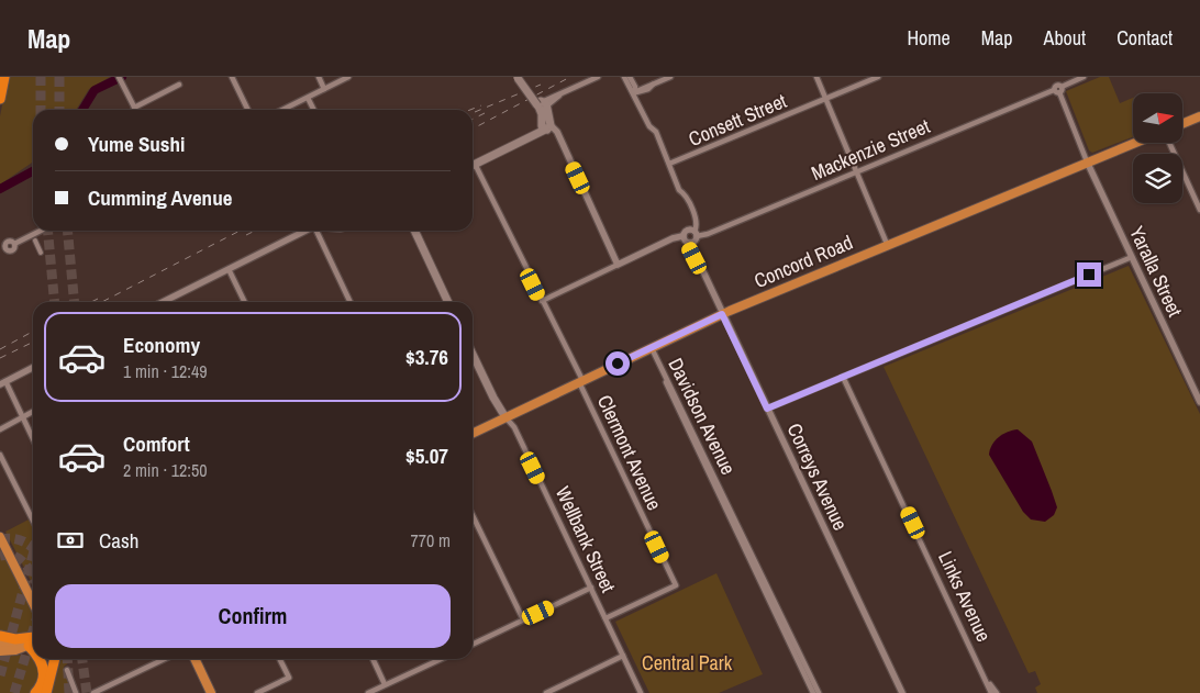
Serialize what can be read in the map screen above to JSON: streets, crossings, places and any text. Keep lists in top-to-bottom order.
{
  "streets": {
    "main road": ["Concord Road", "Wellbank Street"],
    "street": [
      "Consett Street",
      "Mackenzie Street",
      "Yaralla Street",
      "Davidson Avenue",
      "Clermont Avenue",
      "Correys Avenue",
      "Links Avenue"
    ]
  },
  "crossings": [
    ["Mackenzie Street", "Yaralla Street"],
    ["Mackenzie Street", "Correys Avenue"],
    ["Concord Road", "Yaralla Street"],
    ["Concord Road", "Davidson Avenue"],
    ["Concord Road", "Clermont Avenue"],
    ["Concord Road", "Correys Avenue"],
    ["Concord Road", "Wellbank Street"],
    ["Clermont Avenue", "Wellbank Street"]
  ],
  "parks": ["Central Park"],
  "north": "right",
  "page": {
    "header": "Map",
    "nav": [
      "Home",
      "Map",
      "About",
      "Contact"
    ],
    "banner": ["Yume Sushi", "Cumming Avenue"],
    "list": [
      {
        "name": "Economy",
        "note": "1 min · 12:49",
        "value": "$3.76"
      },
      {
        "name": "Comfort",
        "note": "2 min · 12:50",
        "value": "$5.07"
      }
    ],
    "pay": ["Cash", "770 m"],
    "buttons": "Confirm"
  }
}
